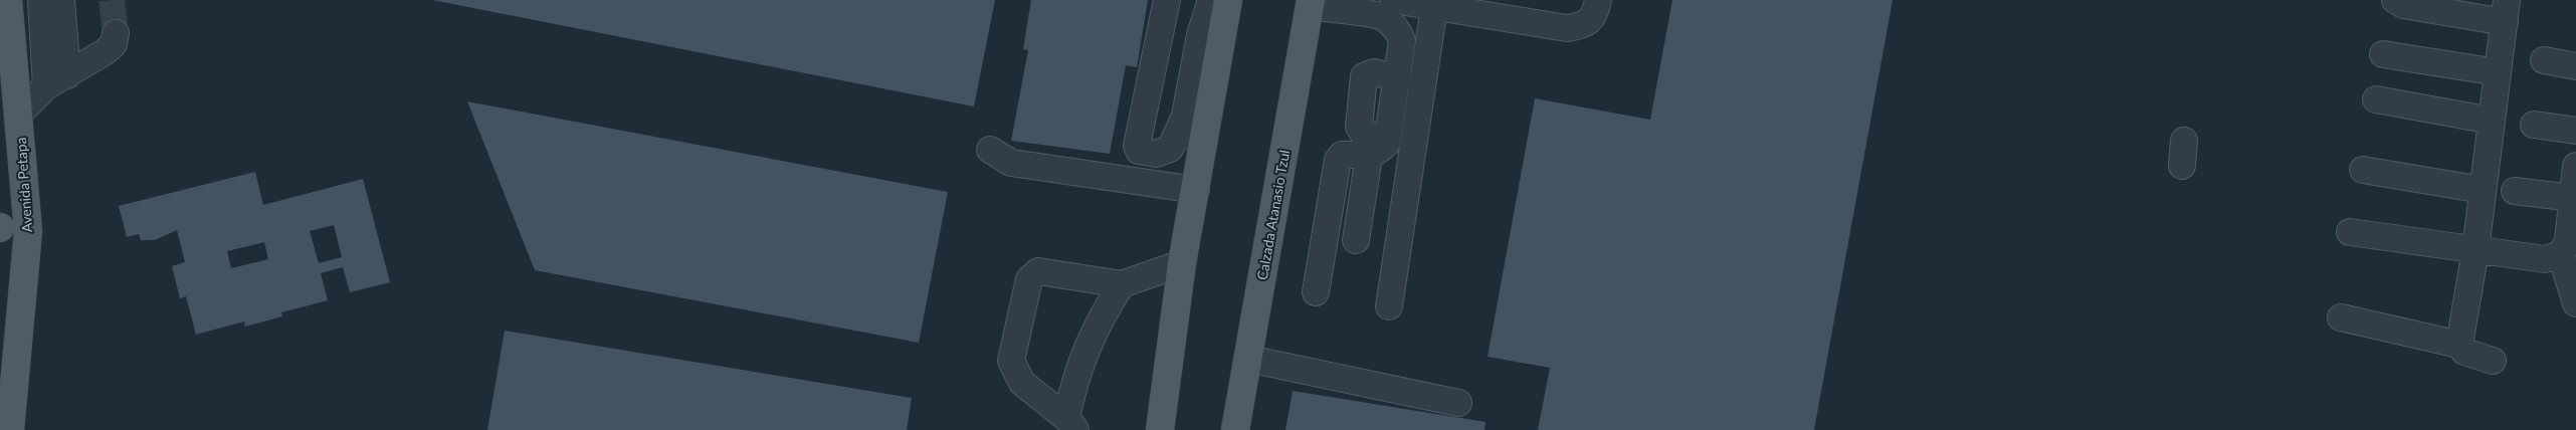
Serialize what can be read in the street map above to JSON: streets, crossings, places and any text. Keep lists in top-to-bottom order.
{
  "streets": {
    "main road": ["Avenida Petapa", "Calzada Atanasio Tzul"]
  }
}
